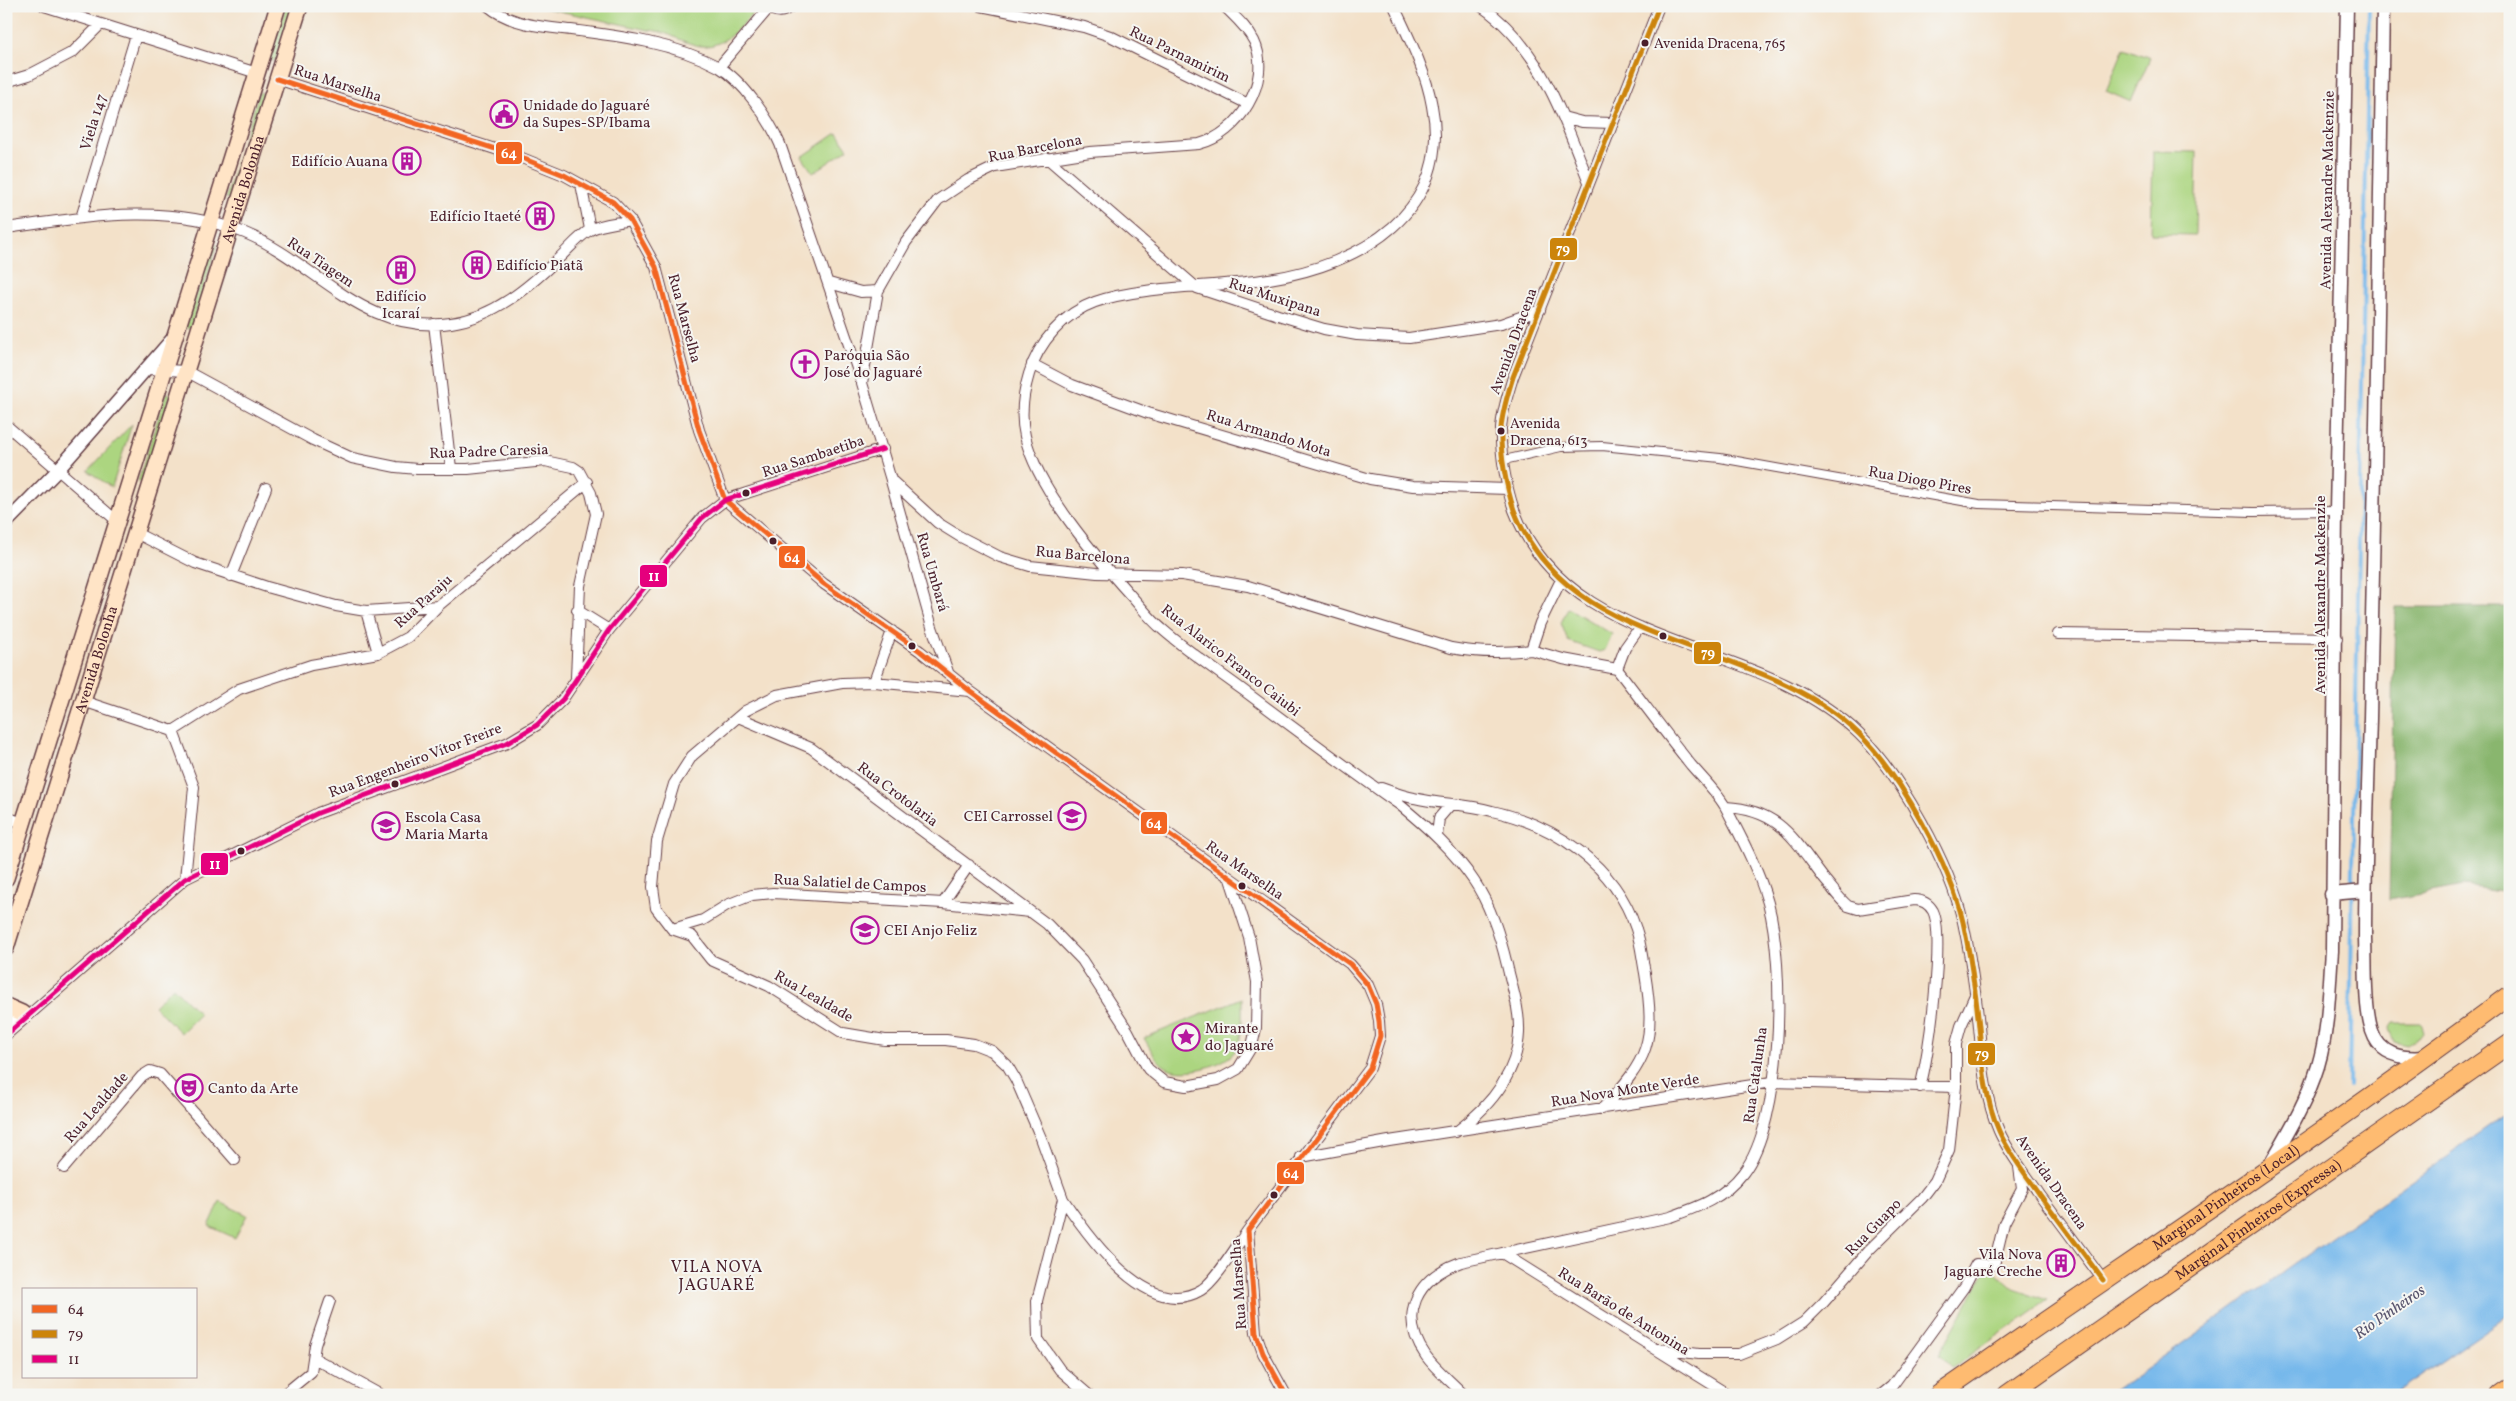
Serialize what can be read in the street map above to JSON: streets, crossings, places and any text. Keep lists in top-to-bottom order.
{
  "streets": {
    "highway": ["Marginal Pinheiros (Local)", "Marginal Pinheiros (Expressa)"],
    "main road": ["Avenida Bolonha"],
    "street": [
      "Rua Parnamirim",
      "Rua Marselha",
      "Viela 147",
      "Rua Barcelona",
      "Avenida Alexandre Mackenzie",
      "Rua Tiagem",
      "Rua Muxipana",
      "Avenida Dracena",
      "Rua Armando Mota",
      "Rua Padre Caresia",
      "Rua Sambaetiba",
      "Rua Diogo Pires",
      "Rua Umbará",
      "Rua Paraju",
      "Rua Alarico Franco Caiubi",
      "Rua Engenheiro Vítor Freire",
      "Rua Crotolaria",
      "Rua Salatiel de Campos",
      "Rua Lealdade",
      "Rua Catalunha",
      "Rua Nova Monte Verde",
      "Rua Guapo",
      "Rua Barão de Antonina"
    ]
  },
  "crossings": [
    ["Rua Parnamirim", "Rua Barcelona"],
    ["Rua Marselha", "Avenida Bolonha"],
    ["Rua Marselha", "Rua Sambaetiba"],
    ["Rua Marselha", "Rua Umbará"],
    ["Rua Marselha", "Rua Engenheiro Vítor Freire"],
    ["Rua Marselha", "Rua Lealdade"],
    ["Rua Marselha", "Rua Nova Monte Verde"],
    ["Viela 147", "Rua Tiagem"],
    ["Rua Barcelona", "Rua Muxipana"],
    ["Rua Barcelona", "Rua Sambaetiba"],
    ["Rua Barcelona", "Rua Umbará"],
    ["Rua Barcelona", "Rua Alarico Franco Caiubi"],
    ["Rua Barcelona", "Rua Catalunha"],
    ["Avenida Bolonha", "Rua Tiagem"],
    ["Avenida Bolonha", "Rua Padre Caresia"],
    ["Avenida Alexandre Mackenzie", "Rua Diogo Pires"],
    ["Avenida Alexandre Mackenzie", "Marginal Pinheiros (Local)"],
    ["Rua Muxipana", "Avenida Dracena"],
    ["Rua Muxipana", "Rua Alarico Franco Caiubi"],
    ["Avenida Dracena", "Rua Armando Mota"],
    ["Avenida Dracena", "Rua Diogo Pires"],
    ["Avenida Dracena", "Marginal Pinheiros (Local)"],
    ["Avenida Dracena", "Rua Guapo"],
    ["Rua Armando Mota", "Rua Alarico Franco Caiubi"],
    ["Rua Padre Caresia", "Rua Paraju"],
    ["Rua Padre Caresia", "Rua Engenheiro Vítor Freire"],
    ["Rua Sambaetiba", "Rua Engenheiro Vítor Freire"],
    ["Rua Alarico Franco Caiubi", "Rua Nova Monte Verde"],
    ["Rua Crotolaria", "Rua Salatiel de Campos"],
    ["Rua Crotolaria", "Rua Lealdade"],
    ["Rua Salatiel de Campos", "Rua Lealdade"],
    ["Rua Catalunha", "Rua Nova Monte Verde"],
    ["Rua Catalunha", "Rua Barão de Antonina"],
    ["Rua Nova Monte Verde", "Rua Guapo"],
    ["Rua Guapo", "Rua Barão de Antonina"]
  ],
  "districts": ["VILA NOVA JAGUARÉ"],
  "water": ["Rio Pinheiros"],
  "places": {
    "other": ["Avenida Dracena, 765", "Avenida Dracena, 613"],
    "public building": ["Unidade do Jaguaré da Supes-SP/Ibama"],
    "building": [
      "Edifício Auana",
      "Edifício Itaeté",
      "Edifício Piatã",
      "Edifício Icaraí",
      "Vila Nova Jaguaré Creche"
    ],
    "church": ["Paróquia São José do Jaguaré"],
    "school or university": ["CEI Carrossel", "Escola Casa Maria Marta", "CEI Anjo Feliz"],
    "place": ["Mirante do Jaguaré"],
    "theatre": ["Canto da Arte"]
  },
  "lines": ["transit line 79", "transit line 64", "transit line 11"],
  "legend": ["64", "79", "11"]
}
